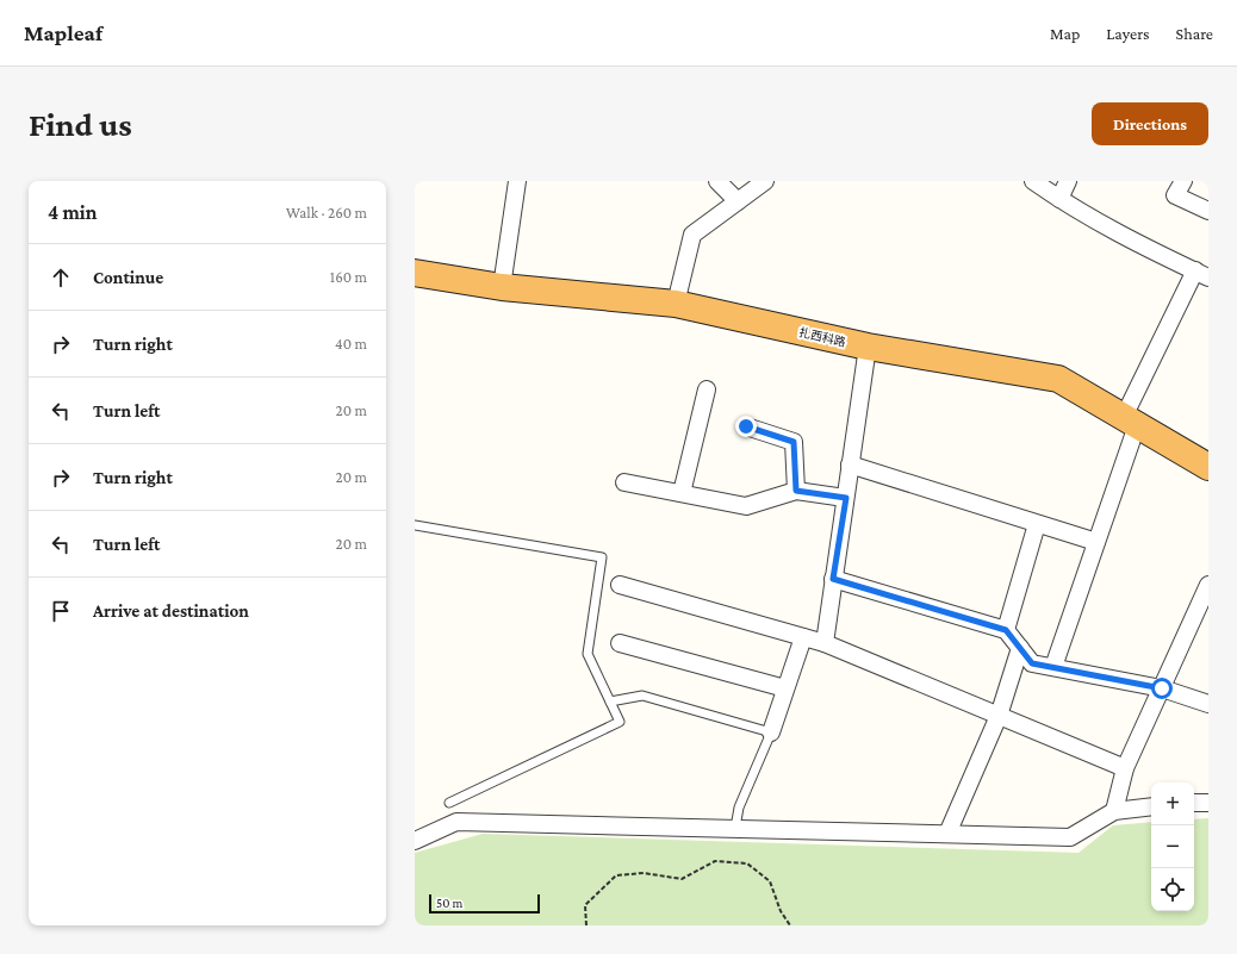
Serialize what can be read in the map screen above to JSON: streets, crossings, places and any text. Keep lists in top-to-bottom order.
{
  "streets": {
    "highway": ["扎西科路"]
  },
  "scale_bar": "50 m",
  "page": {
    "header": "Mapleaf",
    "nav": ["Map", "Layers", "Share"],
    "buttons": "Directions",
    "title": "Find us",
    "heading": ["4 min", "Walk · 260 m"],
    "list": [
      ["Continue", "160 m"],
      ["Turn right", "40 m"],
      ["Turn left", "20 m"],
      ["Turn right", "20 m"],
      ["Turn left", "20 m"],
      "Arrive at destination"
    ],
    "map_buttons": ["+", "−"],
    "scale": "50 m"
  }
}
